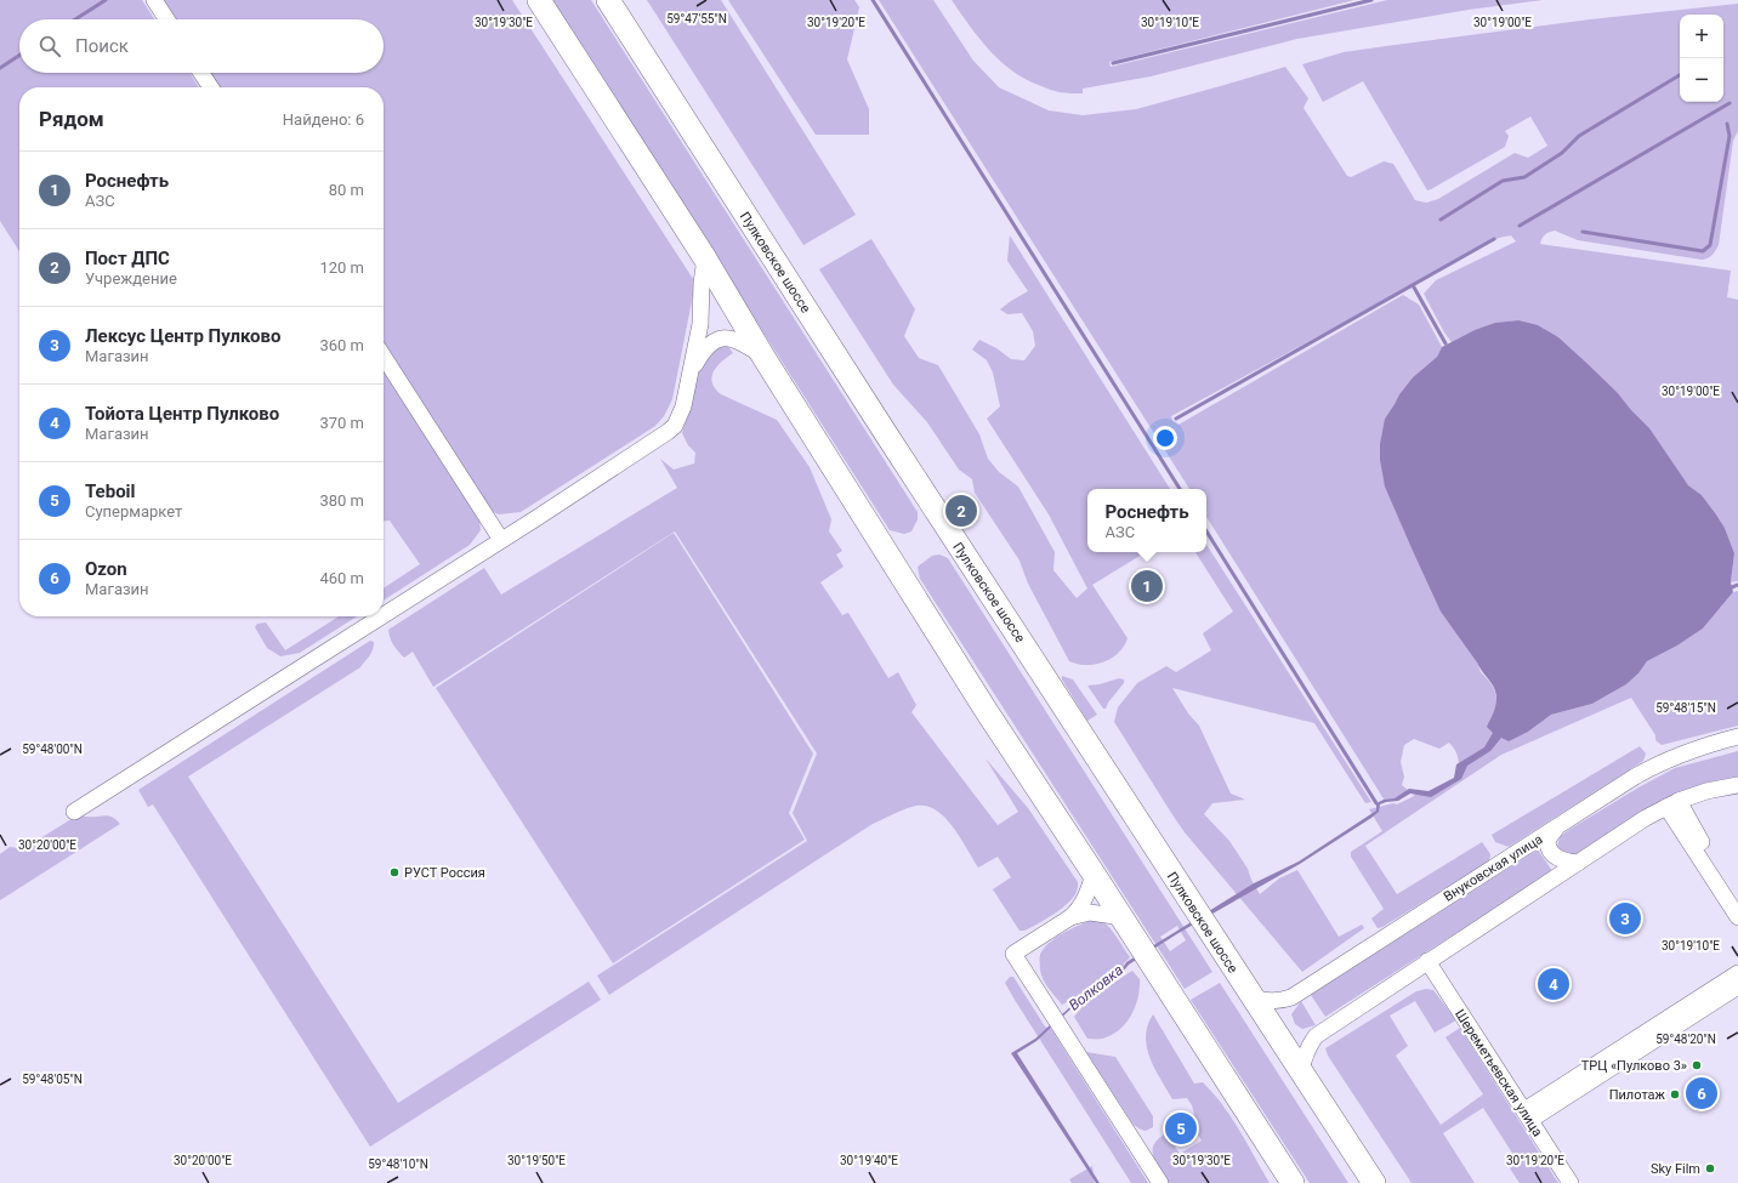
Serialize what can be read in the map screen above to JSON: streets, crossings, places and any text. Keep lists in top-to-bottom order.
{
  "streets": {
    "highway": ["Пулковское шоссе"],
    "street": ["Внуковская улица", "Шереметьевская улица"]
  },
  "crossings": [
    ["Пулковское шоссе", "Внуковская улица"]
  ],
  "water": ["Волковка"],
  "places": [
    "РУСТ Россия",
    "ТРЦ «Пулково 3»",
    "Пилотаж",
    "Sky Film"
  ],
  "page": {
    "map_buttons": ["+", "−"],
    "search": "Поиск",
    "heading": ["Рядом", "Найдено: 6"],
    "list": [
      {
        "mark": "1",
        "name": "Роснефть",
        "note": "АЗС",
        "value": "80 m"
      },
      {
        "mark": "2",
        "name": "Пост ДПС",
        "note": "Учреждение",
        "value": "120 m"
      },
      {
        "mark": "3",
        "name": "Лексус Центр Пулково",
        "note": "Магазин",
        "value": "360 m"
      },
      {
        "mark": "4",
        "name": "Тойота Центр Пулково",
        "note": "Магазин",
        "value": "370 m"
      },
      {
        "mark": "5",
        "name": "Teboil",
        "note": "Супермаркет",
        "value": "380 m"
      },
      {
        "mark": "6",
        "name": "Ozon",
        "note": "Магазин",
        "value": "460 m"
      }
    ],
    "popup": ["Роснефть", "АЗС"],
    "pins": [
      "2",
      "1",
      "3",
      "4",
      "6",
      "5"
    ]
  },
  "coordinates": [
    "59°47'55\"N",
    "30°19'30\"E",
    "30°19'20\"E",
    "30°19'10\"E",
    "30°19'00\"E",
    "59°48'15\"N",
    "59°48'00\"N",
    "30°20'00\"E",
    "59°48'20\"N",
    "59°48'05\"N",
    "30°19'50\"E",
    "30°19'40\"E",
    "59°48'10\"N"
  ]
}
